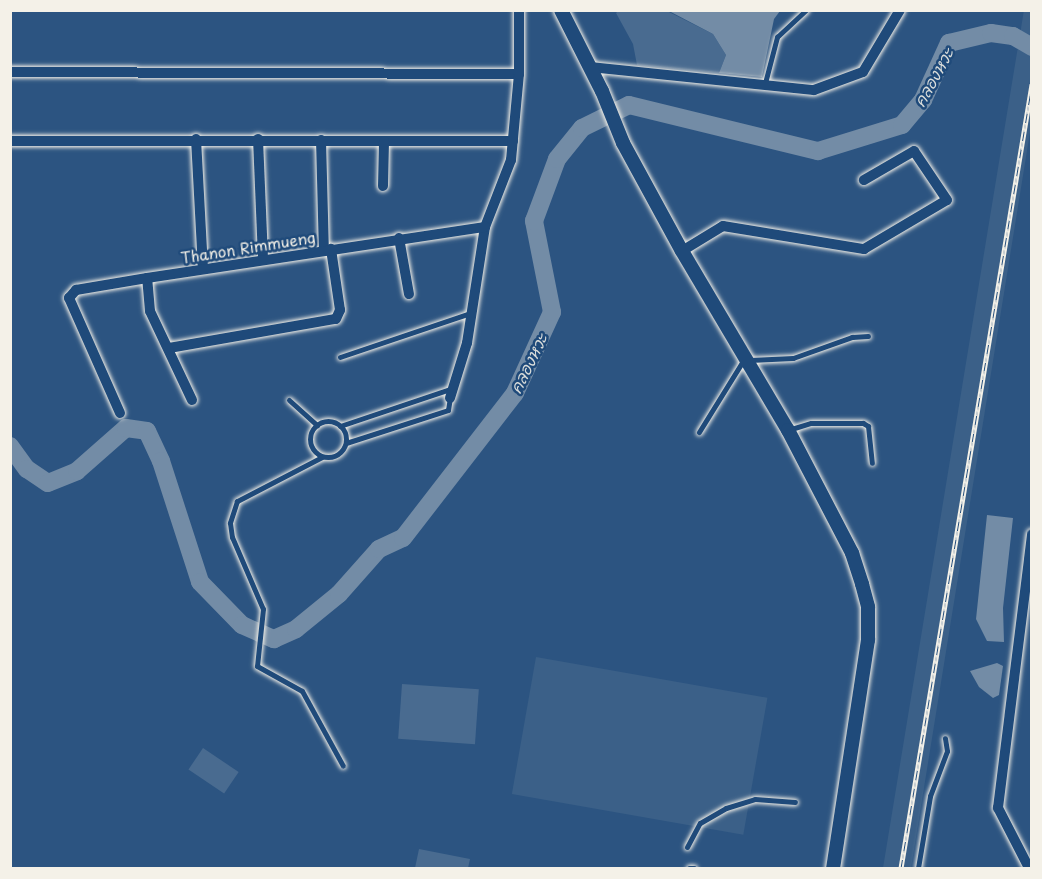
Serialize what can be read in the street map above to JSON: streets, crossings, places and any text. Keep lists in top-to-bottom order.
{
  "streets": {
    "street": ["Thanon Rimmueng"]
  },
  "water": ["คลองหวะ"]
}
